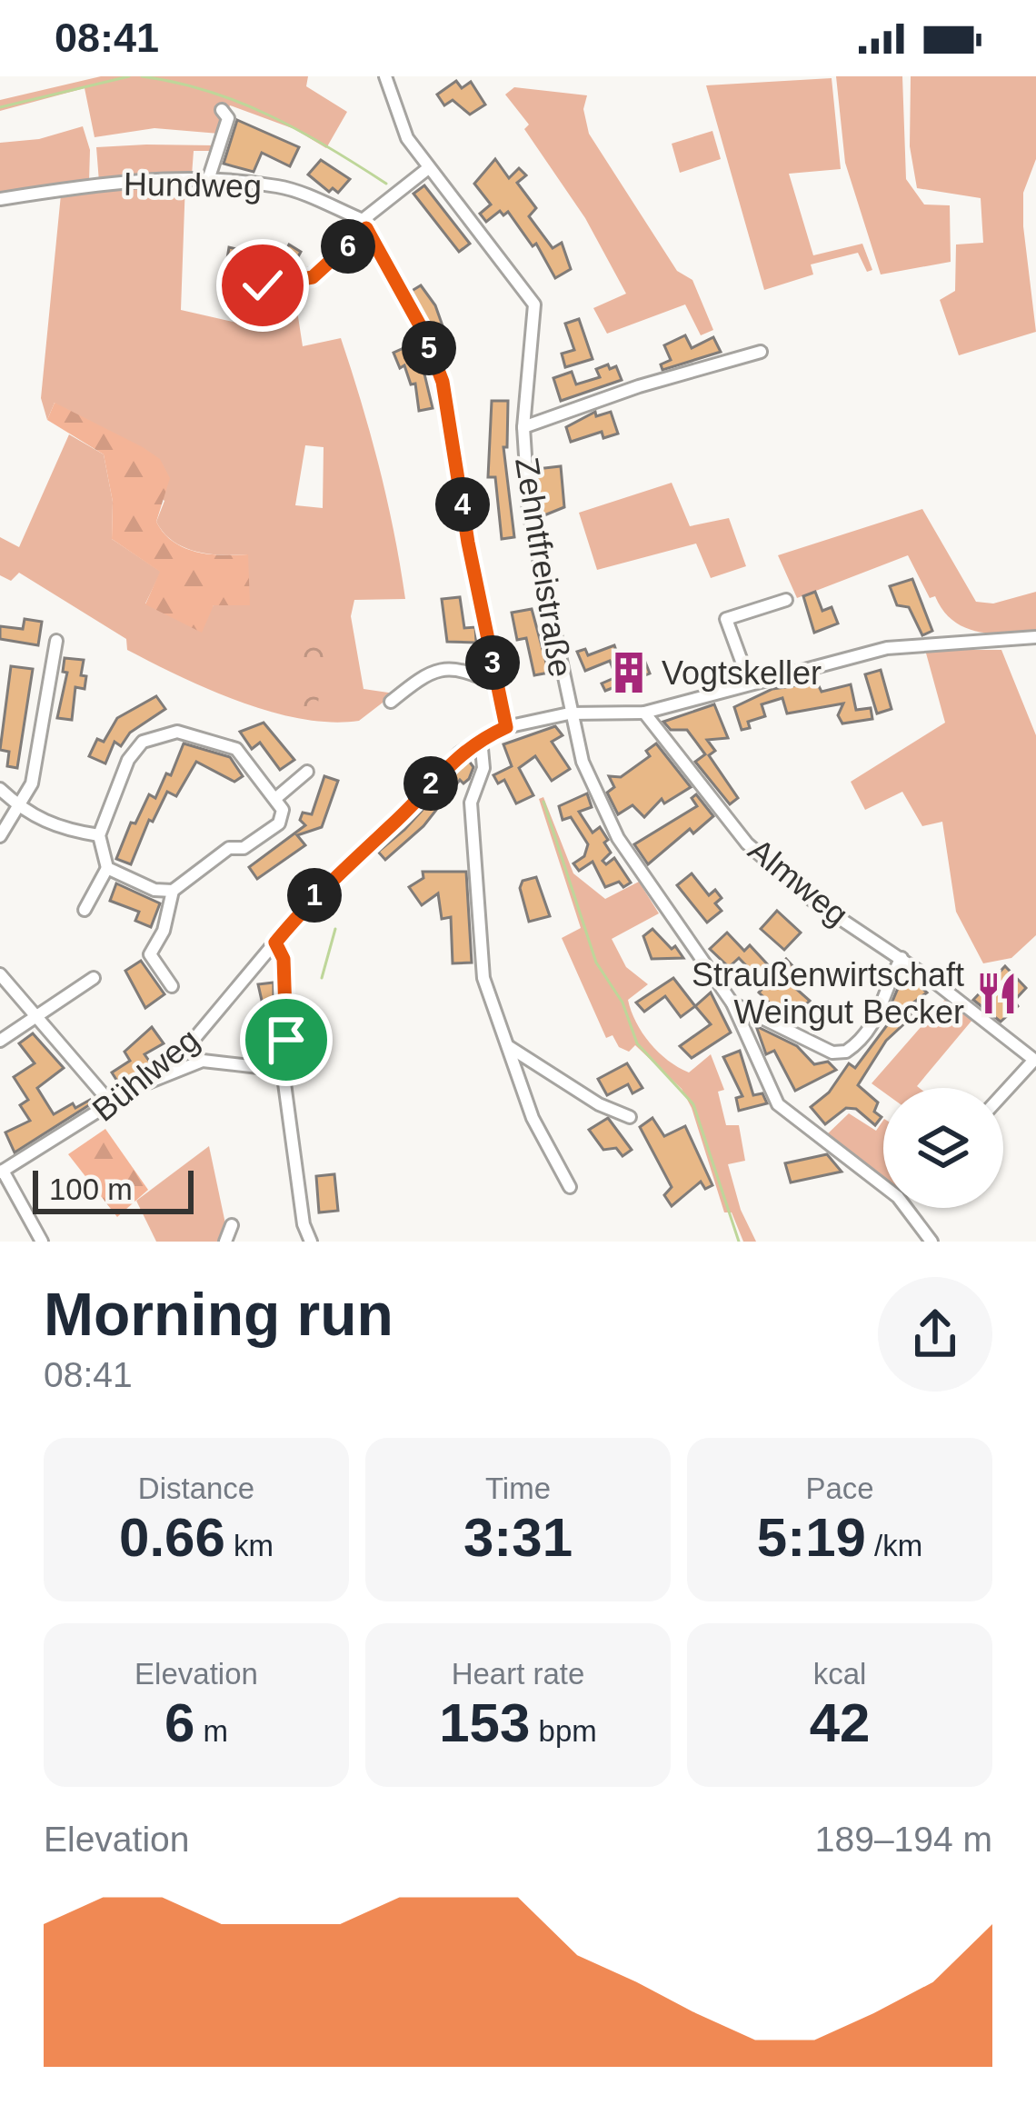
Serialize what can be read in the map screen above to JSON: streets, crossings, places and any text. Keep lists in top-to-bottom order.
{
  "streets": {
    "street": [
      "Hundweg",
      "Zehntfreistraße",
      "Almweg",
      "Bühlweg"
    ]
  },
  "crossings": [
    ["Zehntfreistraße", "Bühlweg"],
    ["Almweg", "Bühlweg"]
  ],
  "places": {
    "building": ["Vogtskeller"],
    "restaurant": ["Straußenwirtschaft Weingut Becker"]
  },
  "scale_bar": "100 m",
  "page": {
    "status": "08:41",
    "pins": [
      "6",
      "5",
      "4",
      "3",
      "2",
      "1"
    ],
    "scale": "100 m",
    "heading": ["Morning run", "08:41"],
    "stats": [
      ["Distance", "0.66 km"],
      ["Time", "3:31"],
      ["Pace", "5:19 /km"],
      ["Elevation", "6 m"],
      ["Heart rate", "153 bpm"],
      ["kcal", "42"]
    ],
    "chart": ["Elevation", "189–194 m"]
  }
}
